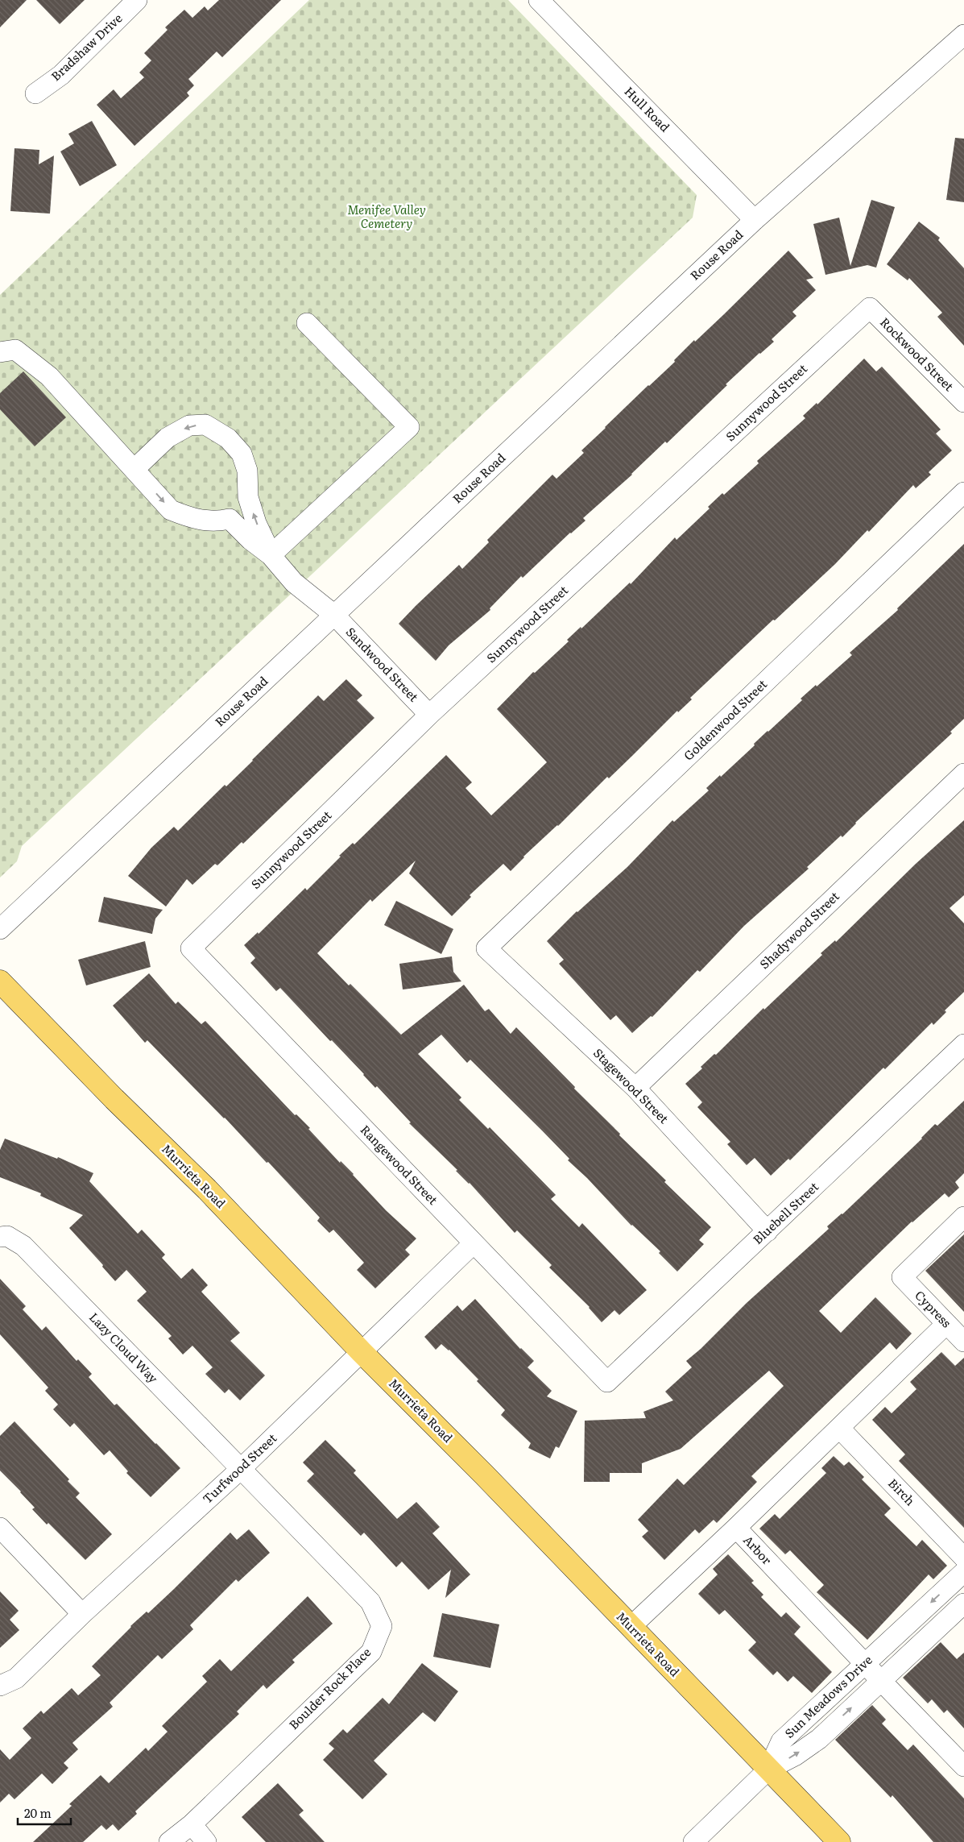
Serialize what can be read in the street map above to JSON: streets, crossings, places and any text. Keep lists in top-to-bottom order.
{
  "streets": {
    "main road": ["Murrieta Road"],
    "street": [
      "Bradshaw Drive",
      "Hull Road",
      "Rouse Road",
      "Rockwood Street",
      "Sunnywood Street",
      "Sandwood Street",
      "Goldenwood Street",
      "Shadywood Street",
      "Stagewood Street",
      "Rangewood Street",
      "Bluebell Street",
      "Cypress",
      "Lazy Cloud Way",
      "Turfwood Street",
      "Birch",
      "Arbor",
      "Boulder Rock Place",
      "Sun Meadows Drive"
    ]
  },
  "crossings": [
    ["Hull Road", "Rouse Road"],
    ["Rouse Road", "Sandwood Street"],
    ["Rockwood Street", "Sunnywood Street"],
    ["Sunnywood Street", "Sandwood Street"],
    ["Sunnywood Street", "Rangewood Street"],
    ["Goldenwood Street", "Stagewood Street"],
    ["Shadywood Street", "Stagewood Street"],
    ["Stagewood Street", "Bluebell Street"],
    ["Rangewood Street", "Bluebell Street"],
    ["Rangewood Street", "Turfwood Street"],
    ["Murrieta Road", "Turfwood Street"],
    ["Murrieta Road", "Sun Meadows Drive"],
    ["Cypress", "Arbor"],
    ["Lazy Cloud Way", "Turfwood Street"],
    ["Lazy Cloud Way", "Boulder Rock Place"],
    ["Turfwood Street", "Boulder Rock Place"],
    ["Birch", "Arbor"],
    ["Arbor", "Sun Meadows Drive"]
  ],
  "parks": ["Menifee Valley Cemetery"],
  "scale_bar": "20 m"
}
